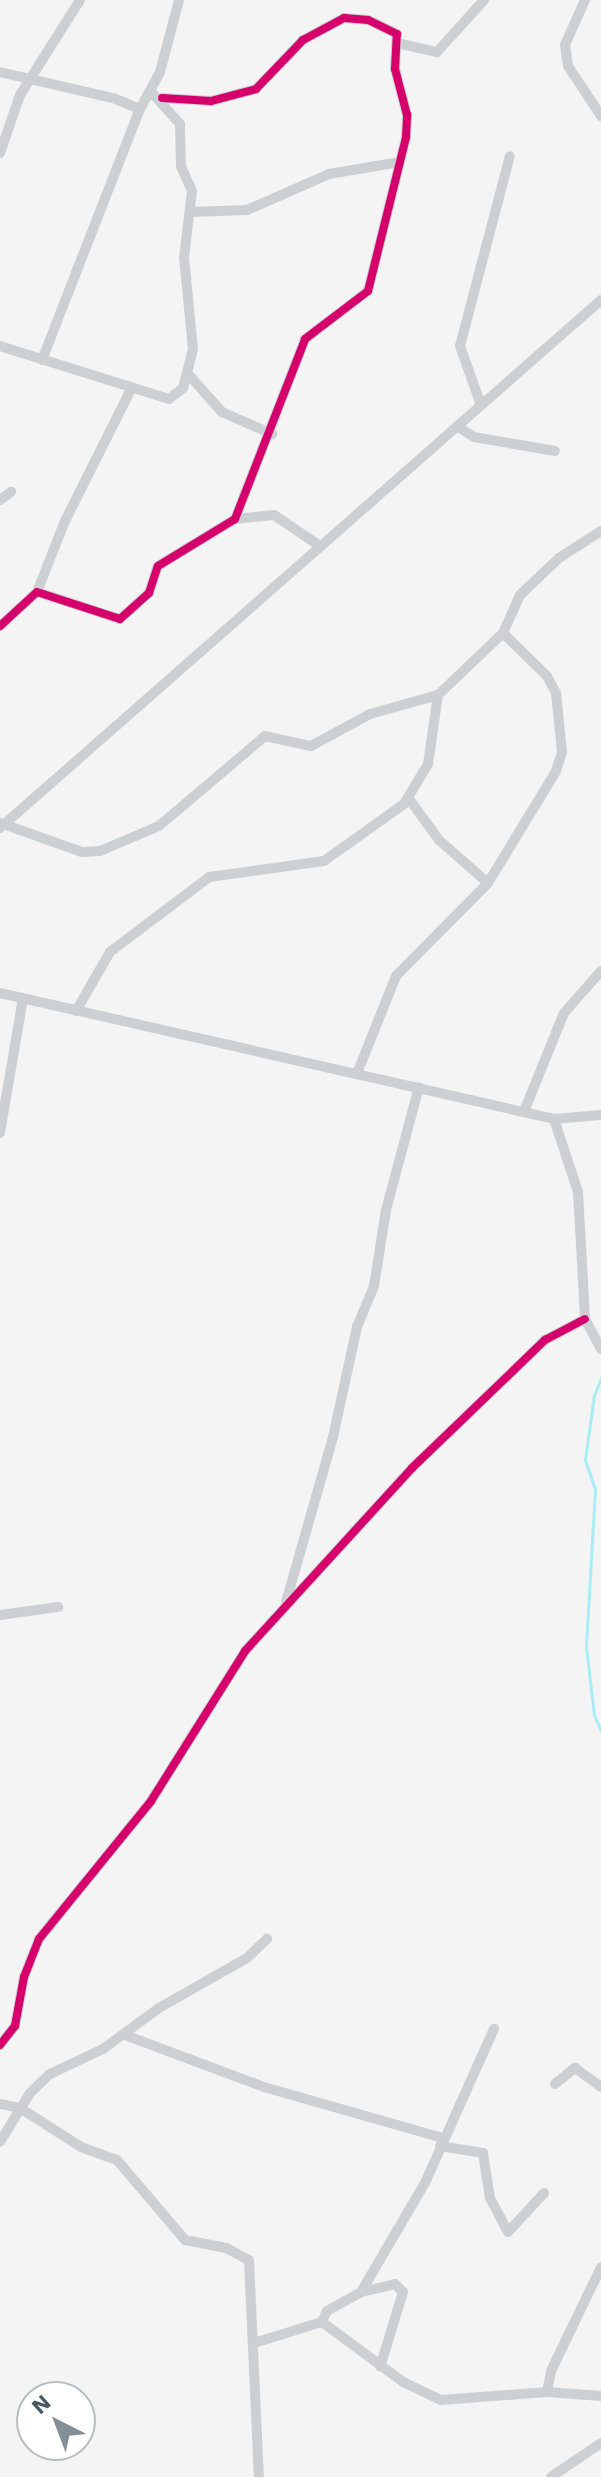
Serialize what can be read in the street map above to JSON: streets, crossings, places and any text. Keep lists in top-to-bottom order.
{
  "north": "top left"
}
